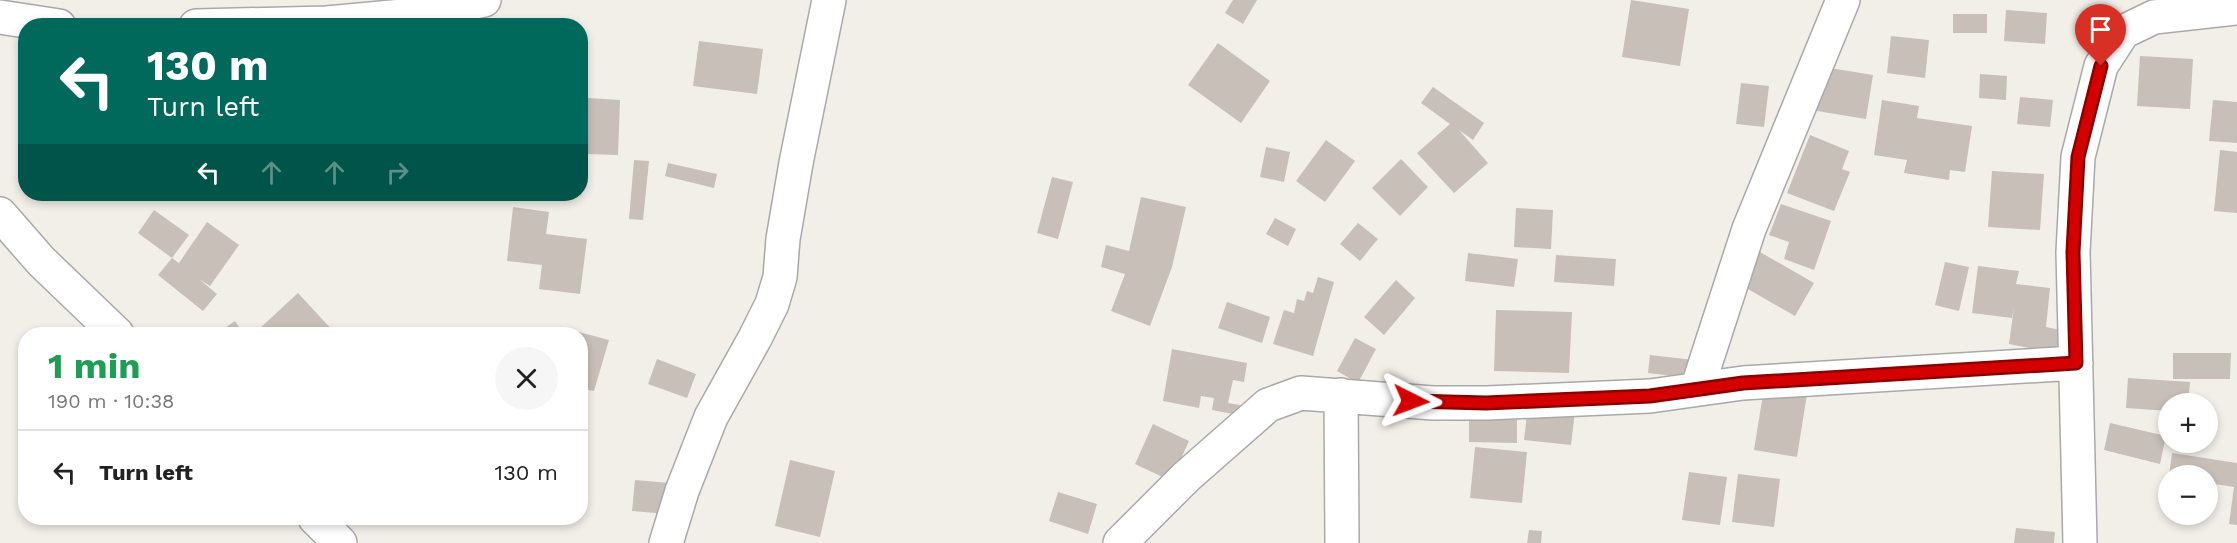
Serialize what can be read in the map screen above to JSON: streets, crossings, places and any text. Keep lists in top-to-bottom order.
{
  "page": {
    "turn": ["130 m", "Turn left"],
    "heading": ["1 min", "190 m · 10:38"],
    "map_buttons": ["+", "−"],
    "list": [
      {
        "name": "Turn left",
        "value": "130 m"
      }
    ]
  }
}
